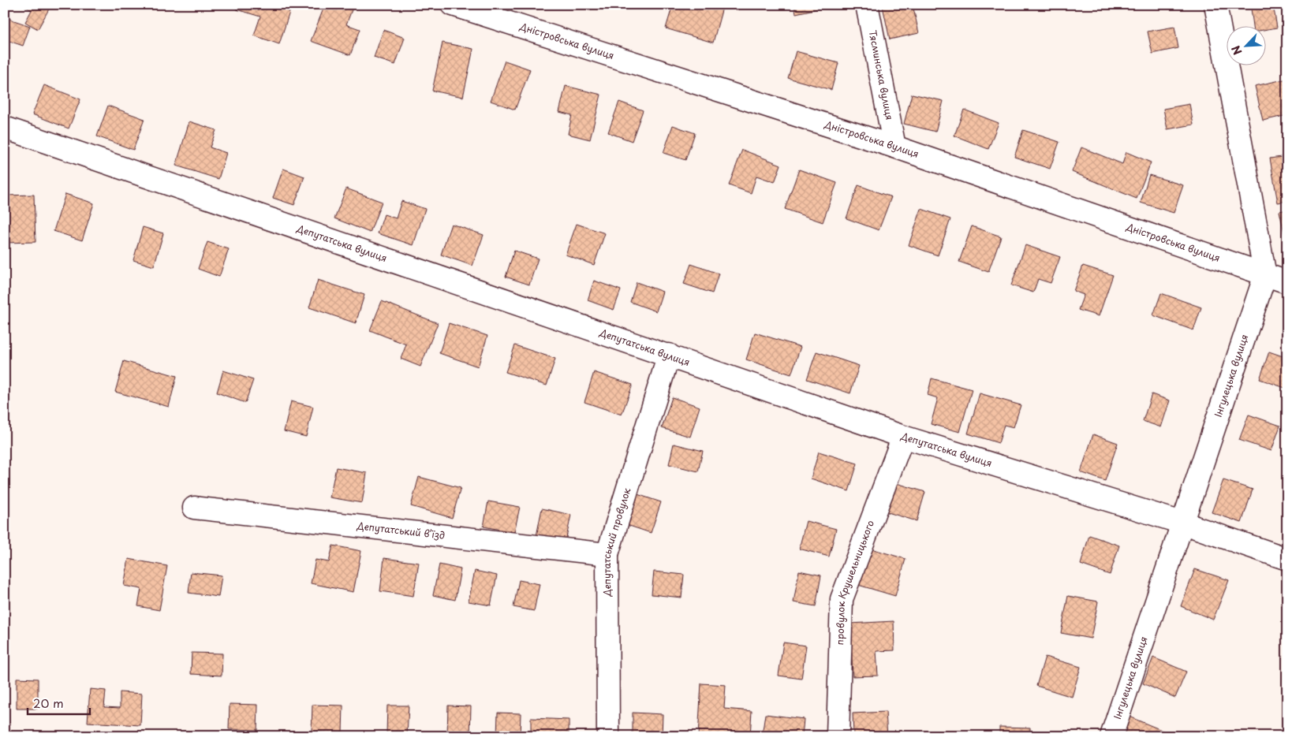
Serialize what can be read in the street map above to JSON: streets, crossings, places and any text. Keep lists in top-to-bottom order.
{
  "streets": {
    "street": [
      "Дністровська вулиця",
      "Тясминська вулиця",
      "Депутатська вулиця",
      "Інгулецька вулиця",
      "Депутатський в’їзд",
      "Депутатський провулок",
      "провулок Крушельницького"
    ]
  },
  "crossings": [
    ["Дністровська вулиця", "Тясминська вулиця"],
    ["Дністровська вулиця", "Інгулецька вулиця"],
    ["Депутатська вулиця", "Інгулецька вулиця"],
    ["Депутатська вулиця", "Депутатський провулок"],
    ["Депутатська вулиця", "провулок Крушельницького"],
    ["Депутатський в’їзд", "Депутатський провулок"]
  ],
  "scale_bar": "20 m",
  "north": "bottom left"
}
